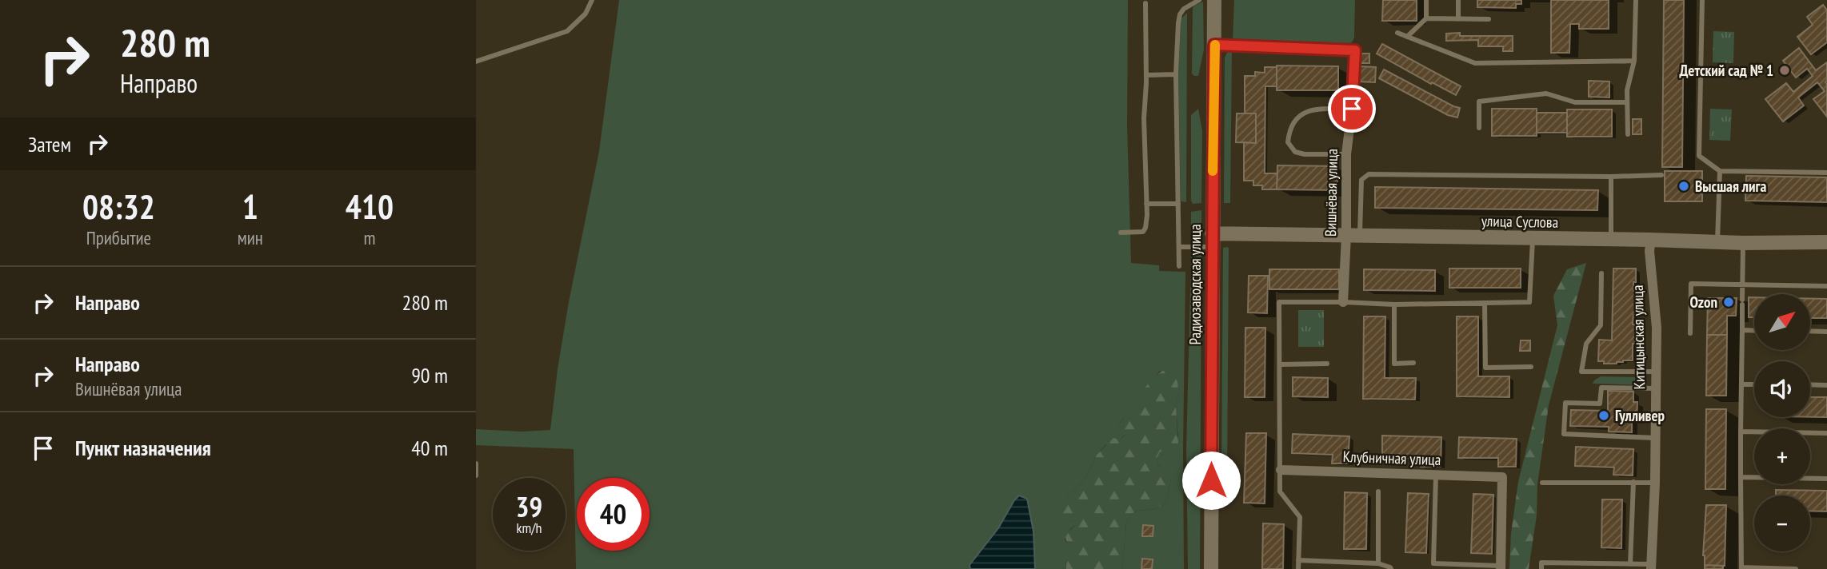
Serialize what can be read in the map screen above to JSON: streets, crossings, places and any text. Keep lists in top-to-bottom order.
{
  "streets": {
    "street": [
      "Вишнёвая улица",
      "улица Суслова",
      "Радиозаводская улица",
      "Китицынская улица",
      "Клубничная улица"
    ]
  },
  "crossings": [
    ["Вишнёвая улица", "улица Суслова"],
    ["улица Суслова", "Радиозаводская улица"],
    ["улица Суслова", "Китицынская улица"]
  ],
  "places": [
    "Детский сад № 1",
    "Высшая лига",
    "Ozon",
    "Гулливер"
  ],
  "north": "top right",
  "page": {
    "turn": ["280 m", "Направо"],
    "then": "Затем",
    "eta": [
      "08:32",
      "Прибытие",
      "1",
      "мин",
      "410",
      "m"
    ],
    "list": [
      {
        "name": "Направо",
        "value": "280 m"
      },
      {
        "name": "Направо",
        "note": "Вишнёвая улица",
        "value": "90 m"
      },
      {
        "name": "Пункт назначения",
        "value": "40 m"
      }
    ],
    "map_buttons": ["+", "−"],
    "speed": "39 km/h",
    "limit": "40"
  }
}
